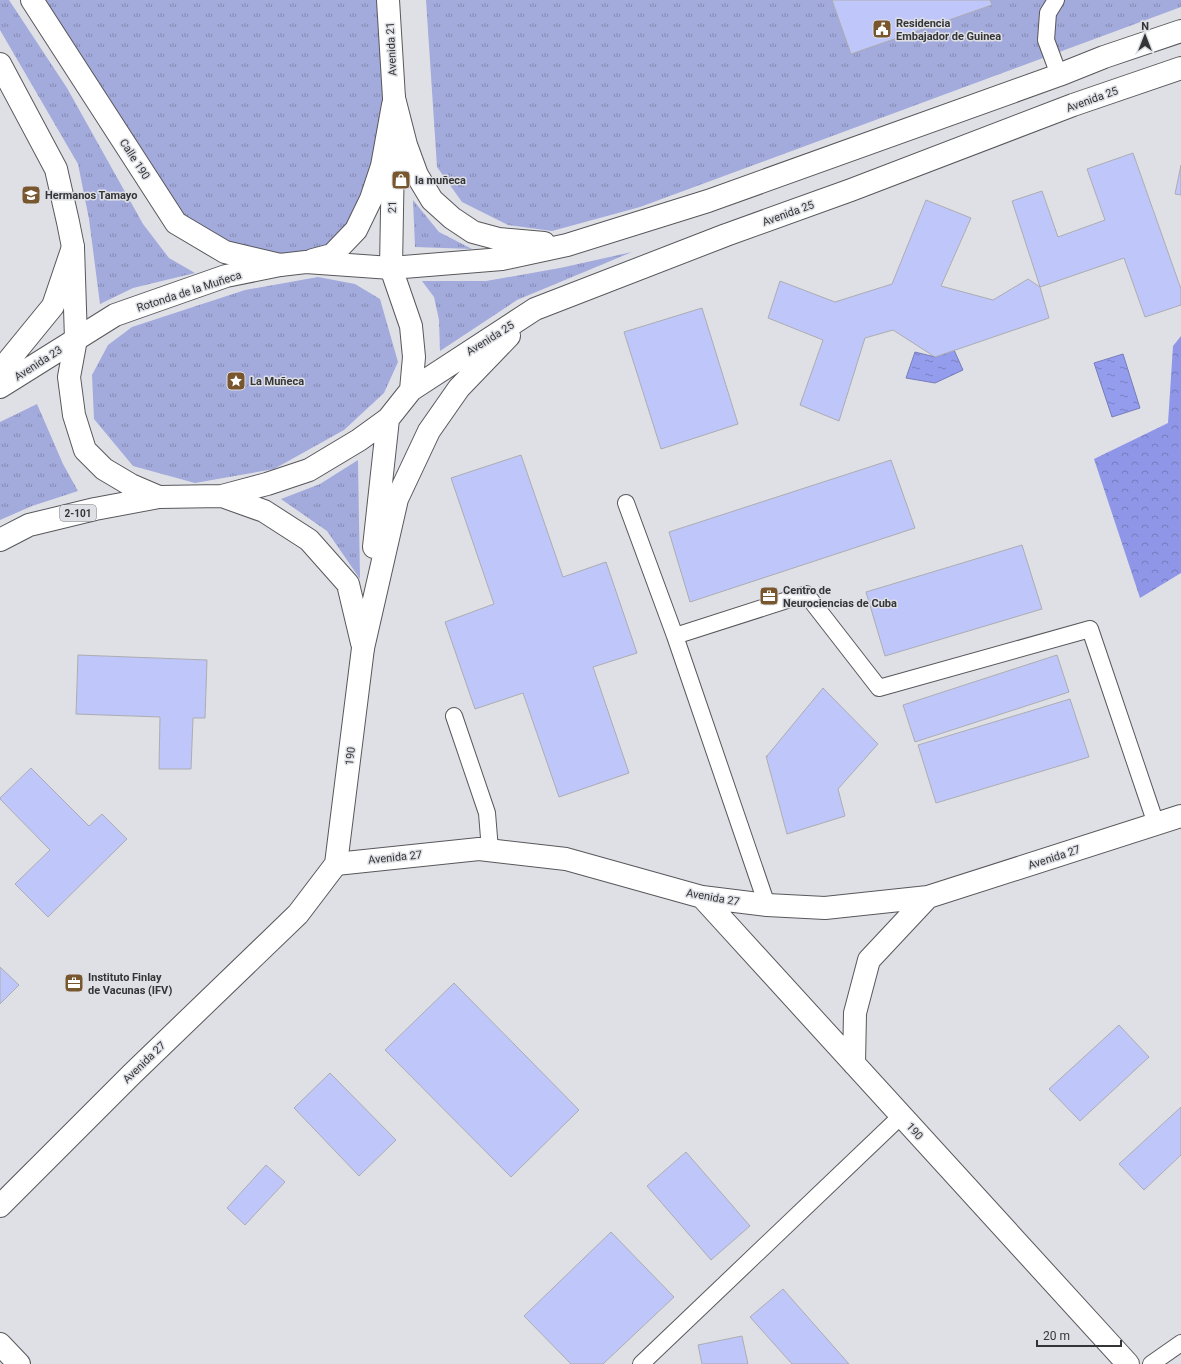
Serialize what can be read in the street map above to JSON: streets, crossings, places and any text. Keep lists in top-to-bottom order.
{
  "streets": {
    "main road": [
      "Avenida 21",
      "Avenida 25",
      "Calle 190",
      "21",
      "Rotonda de la Muñeca",
      "Avenida 23",
      "2-101",
      "190",
      "Avenida 27"
    ]
  },
  "crossings": [
    ["Avenida 21", "21"],
    ["Calle 190", "Rotonda de la Muñeca"],
    ["21", "Rotonda de la Muñeca"],
    ["Rotonda de la Muñeca", "Avenida 23"],
    ["190", "Avenida 27"]
  ],
  "places": {
    "public building": ["Residencia Embajador de Guinea"],
    "shop": ["la muñeca"],
    "school or university": ["Hermanos Tamayo"],
    "place": ["La Muñeca"],
    "office": ["Centro de Neurociencias de Cuba", "Instituto Finlay de Vacunas (IFV)"]
  },
  "scale_bar": "20 m",
  "north": "top"
}
